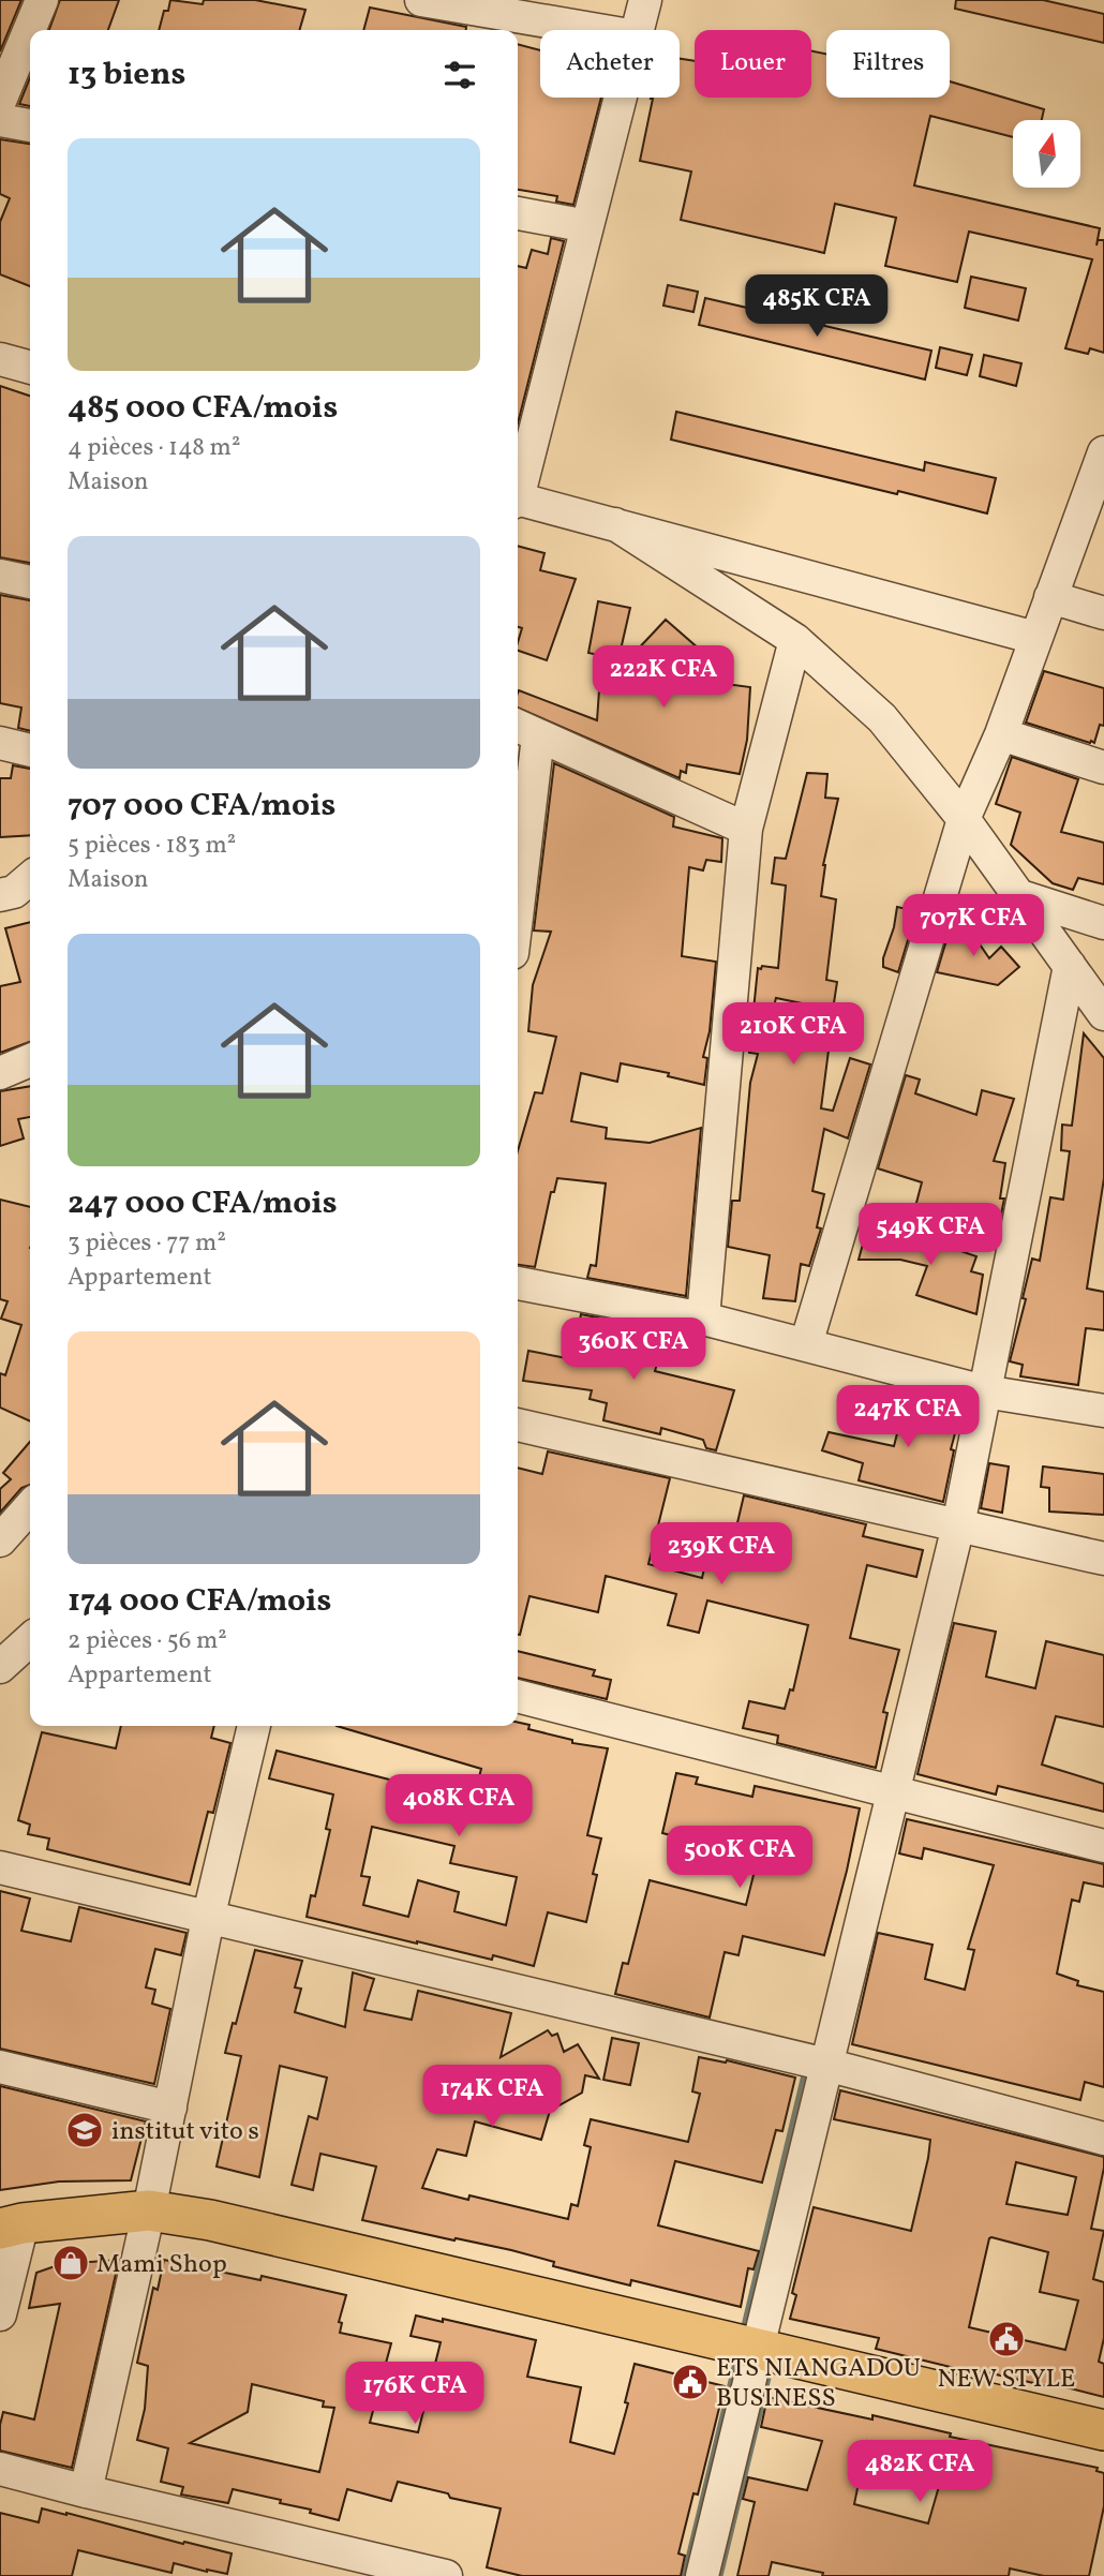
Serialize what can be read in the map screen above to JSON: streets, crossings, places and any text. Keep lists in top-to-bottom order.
{
  "places": {
    "school or university": ["institut vito s"],
    "shop": ["Mami Shop"],
    "public building": ["NEW STYLE", "ETS NIANGADOU BUSINESS"]
  },
  "north": "top",
  "page": {
    "chip": ["Acheter", "Louer", "Filtres"],
    "heading": "13 biens",
    "list": [
      {
        "name": "485 000 CFA/mois",
        "note": "4 pièces · 148 m² · Maison"
      },
      {
        "name": "707 000 CFA/mois",
        "note": "5 pièces · 183 m² · Maison"
      },
      {
        "name": "247 000 CFA/mois",
        "note": "3 pièces · 77 m² · Appartement"
      },
      {
        "name": "174 000 CFA/mois",
        "note": "2 pièces · 56 m² · Appartement"
      }
    ],
    "price": [
      "485K CFA",
      "222K CFA",
      "707K CFA",
      "210K CFA",
      "549K CFA",
      "360K CFA",
      "247K CFA",
      "239K CFA",
      "408K CFA",
      "500K CFA",
      "174K CFA",
      "176K CFA",
      "482K CFA"
    ]
  }
}
